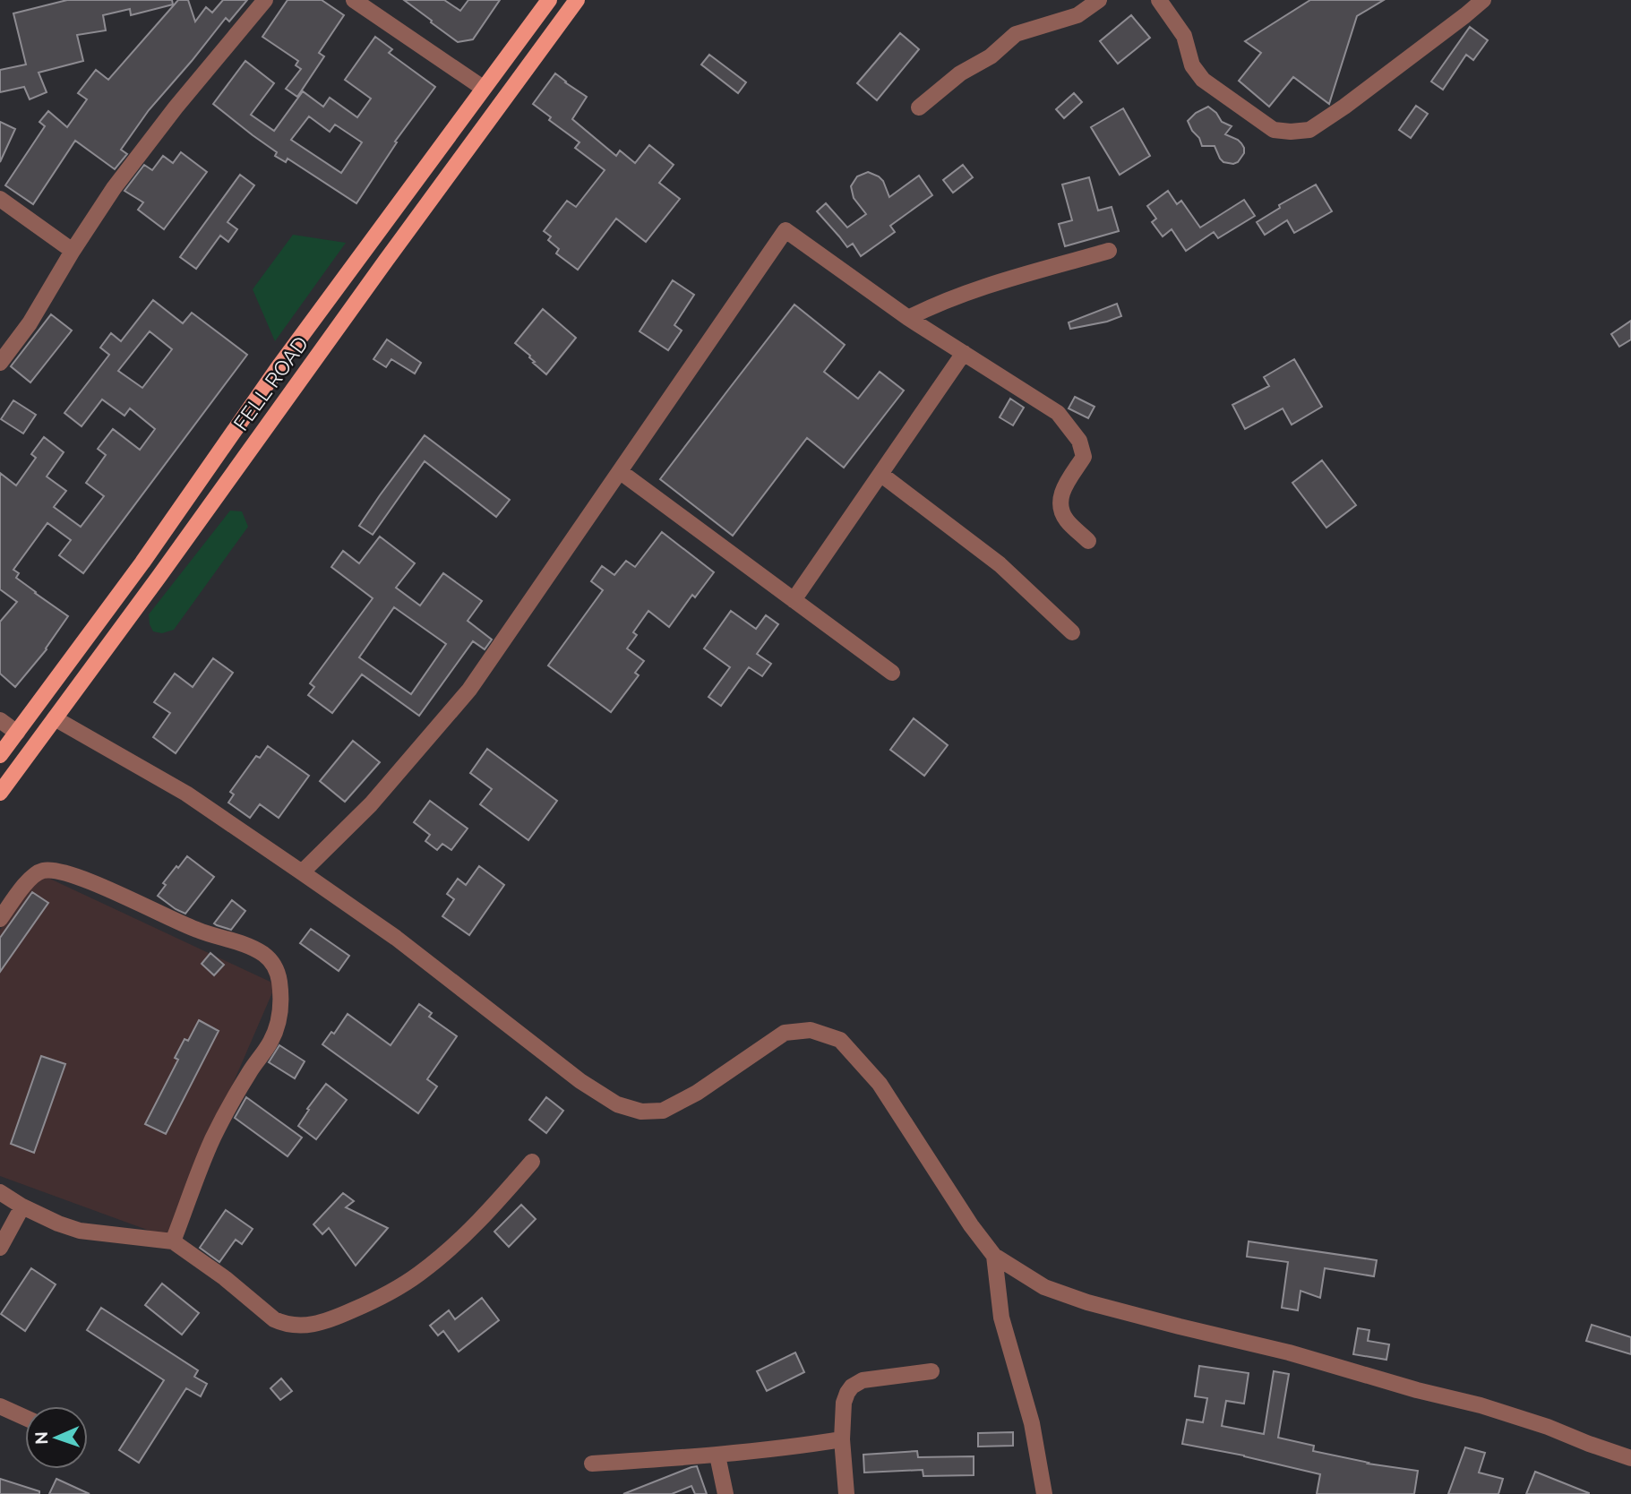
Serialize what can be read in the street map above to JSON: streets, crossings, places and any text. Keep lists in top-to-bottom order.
{
  "streets": {
    "main road": ["FELL ROAD"]
  },
  "north": "left"
}
